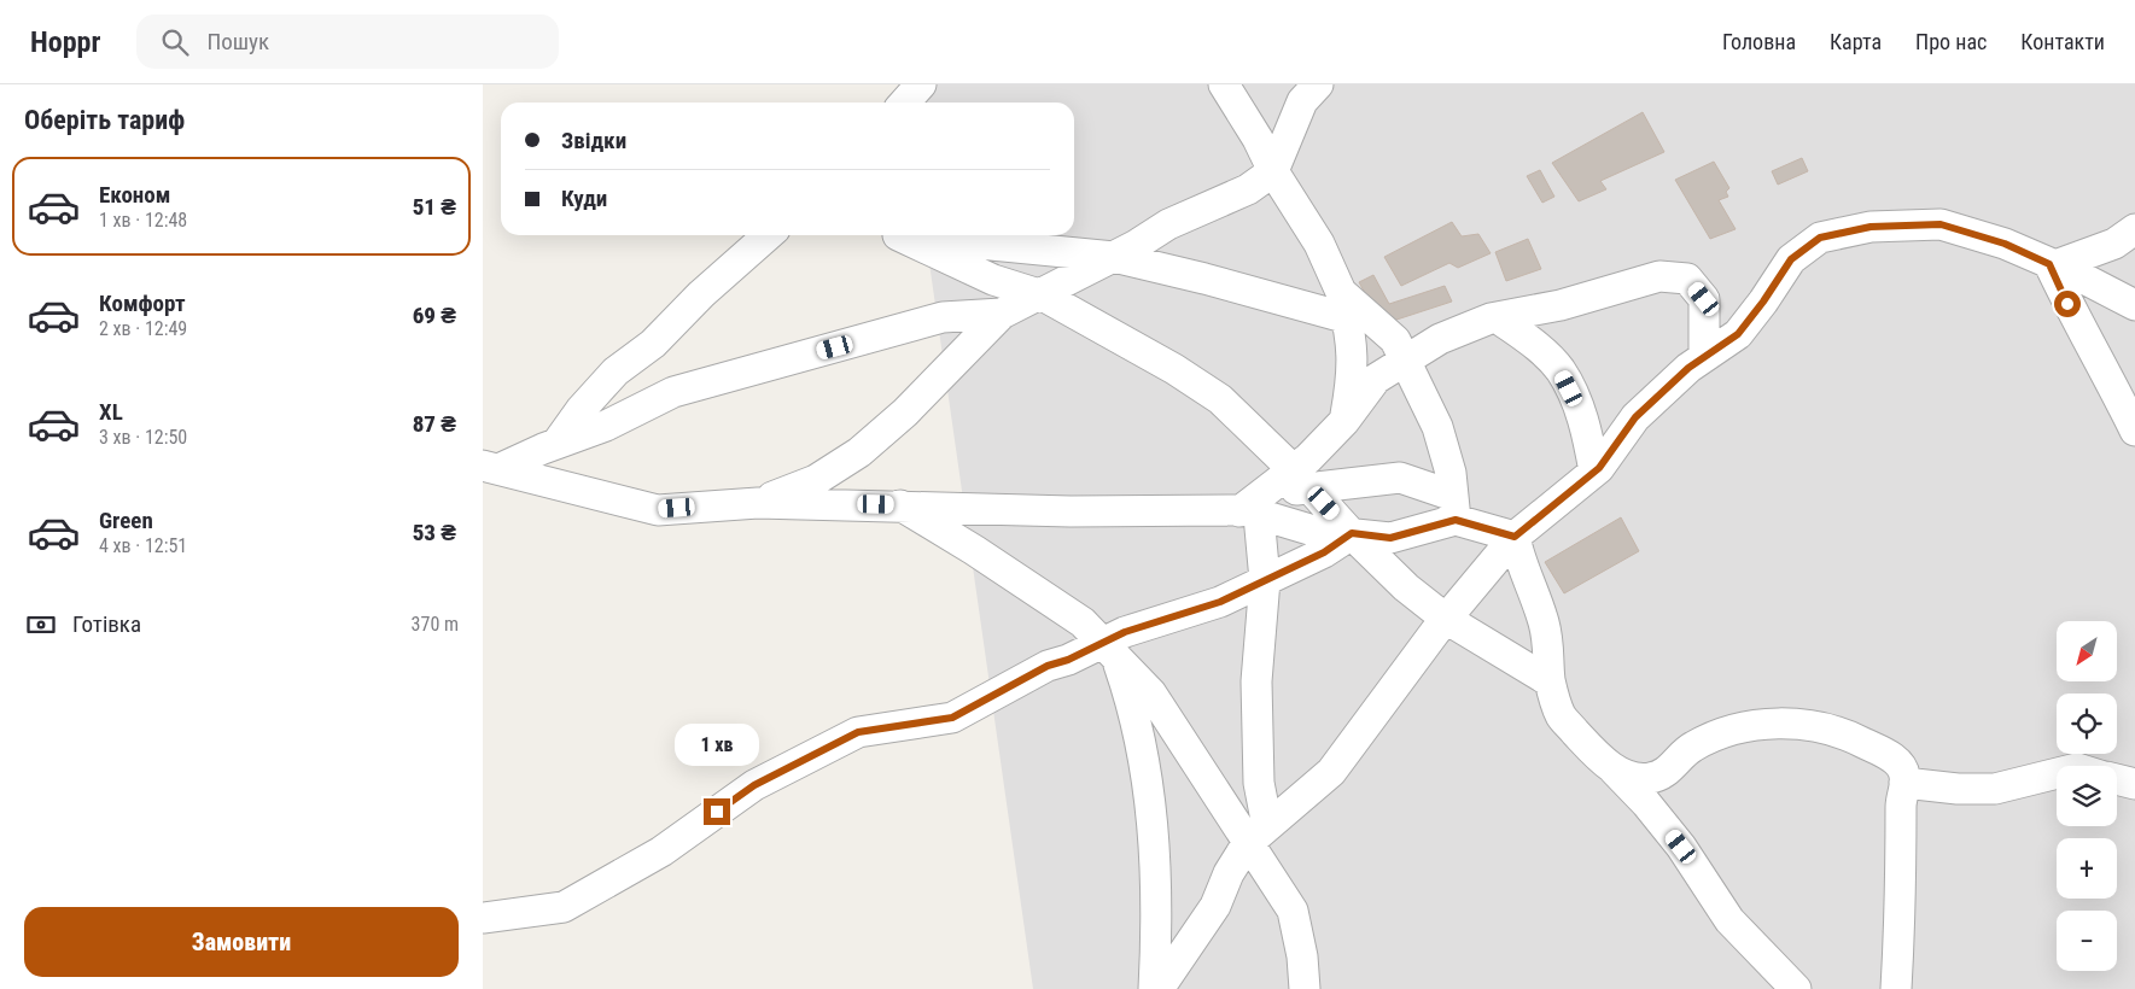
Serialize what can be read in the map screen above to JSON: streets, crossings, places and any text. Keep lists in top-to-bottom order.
{
  "north": "bottom left",
  "page": {
    "header": "Hoppr",
    "search": "Пошук",
    "nav": [
      "Головна",
      "Карта",
      "Про нас",
      "Контакти"
    ],
    "heading": "Оберіть тариф",
    "banner": ["Звідки", "Куди"],
    "list": [
      {
        "name": "Економ",
        "note": "1 хв · 12:48",
        "value": "51 ₴"
      },
      {
        "name": "Комфорт",
        "note": "2 хв · 12:49",
        "value": "69 ₴"
      },
      {
        "name": "XL",
        "note": "3 хв · 12:50",
        "value": "87 ₴"
      },
      {
        "name": "Green",
        "note": "4 хв · 12:51",
        "value": "53 ₴"
      }
    ],
    "pay": ["Готівка", "370 m"],
    "map_buttons": ["+", "−"],
    "bubble": "1 хв",
    "buttons": "Замовити"
  }
}
